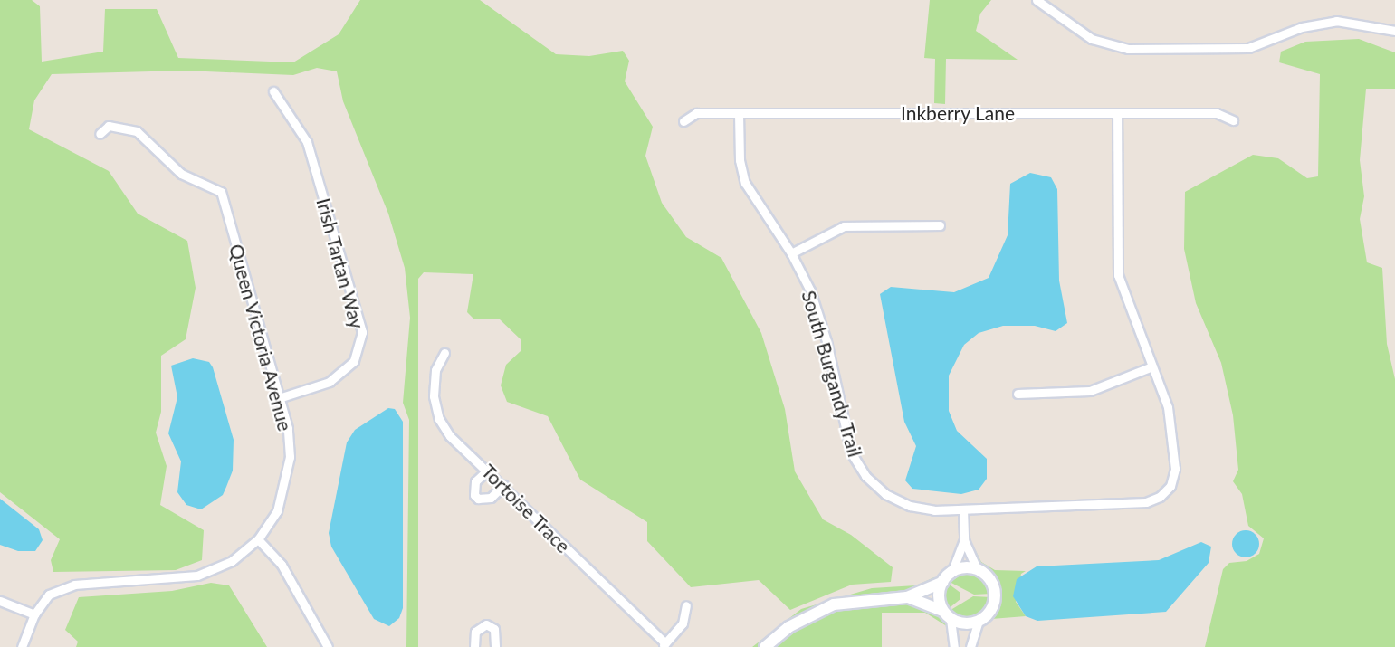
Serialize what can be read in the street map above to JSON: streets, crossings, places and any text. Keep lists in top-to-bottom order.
{
  "streets": {
    "street": [
      "Inkberry Lane",
      "Irish Tartan Way",
      "Queen Victoria Avenue",
      "South Burgandy Trail",
      "Tortoise Trace"
    ]
  },
  "crossings": [
    ["Inkberry Lane", "South Burgandy Trail"],
    ["Irish Tartan Way", "Queen Victoria Avenue"]
  ]
}
